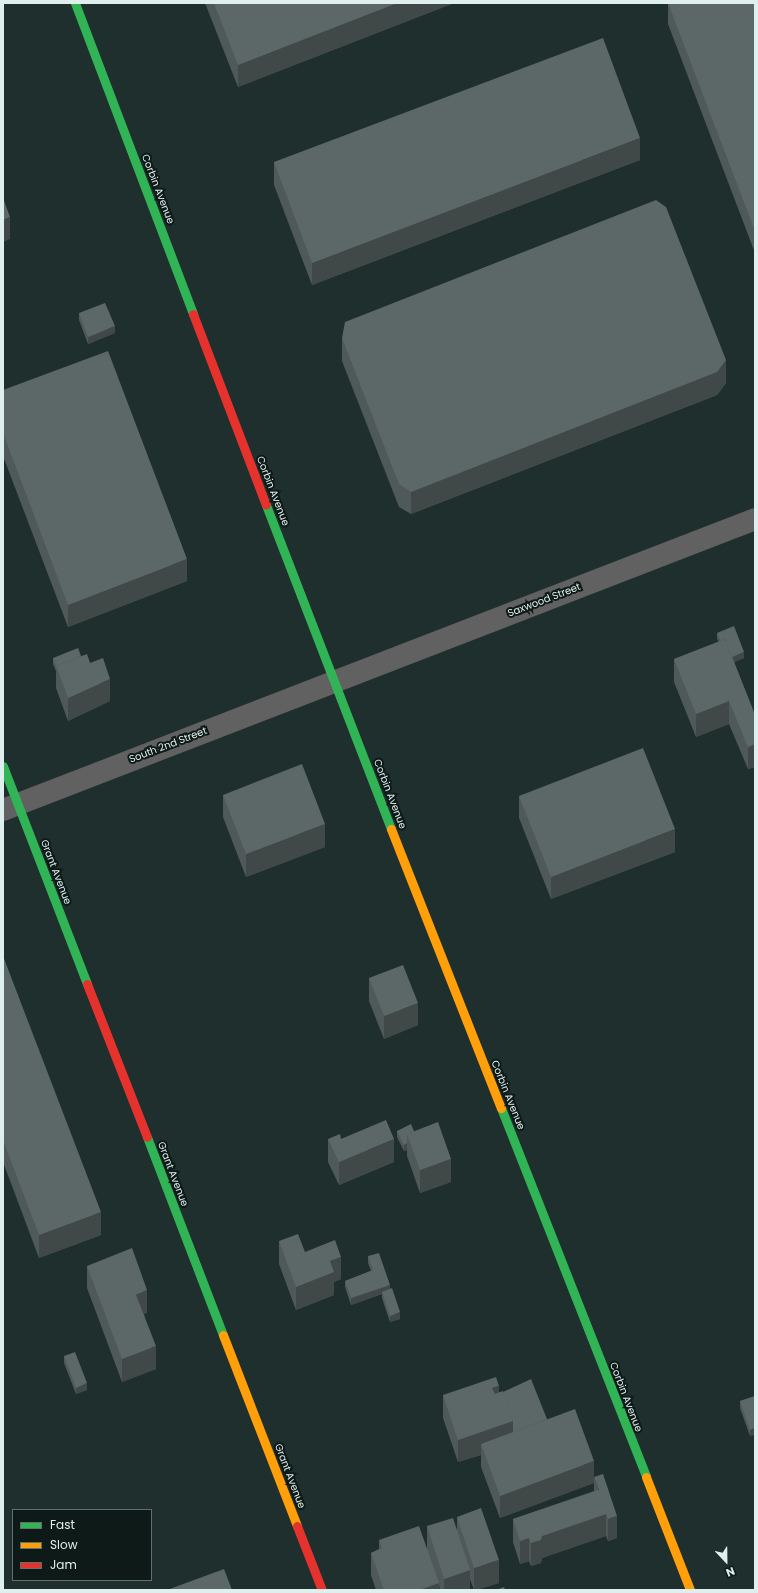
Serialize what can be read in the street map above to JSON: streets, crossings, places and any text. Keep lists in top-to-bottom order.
{
  "streets": {
    "street": [
      "Corbin Avenue",
      "Saxwood Street",
      "South 2nd Street",
      "Grant Avenue"
    ]
  },
  "crossings": [
    ["Corbin Avenue", "Saxwood Street"],
    ["Corbin Avenue", "South 2nd Street"],
    ["Saxwood Street", "South 2nd Street"],
    ["South 2nd Street", "Grant Avenue"]
  ],
  "legend": ["Fast", "Slow", "Jam"],
  "north": "bottom"
}
